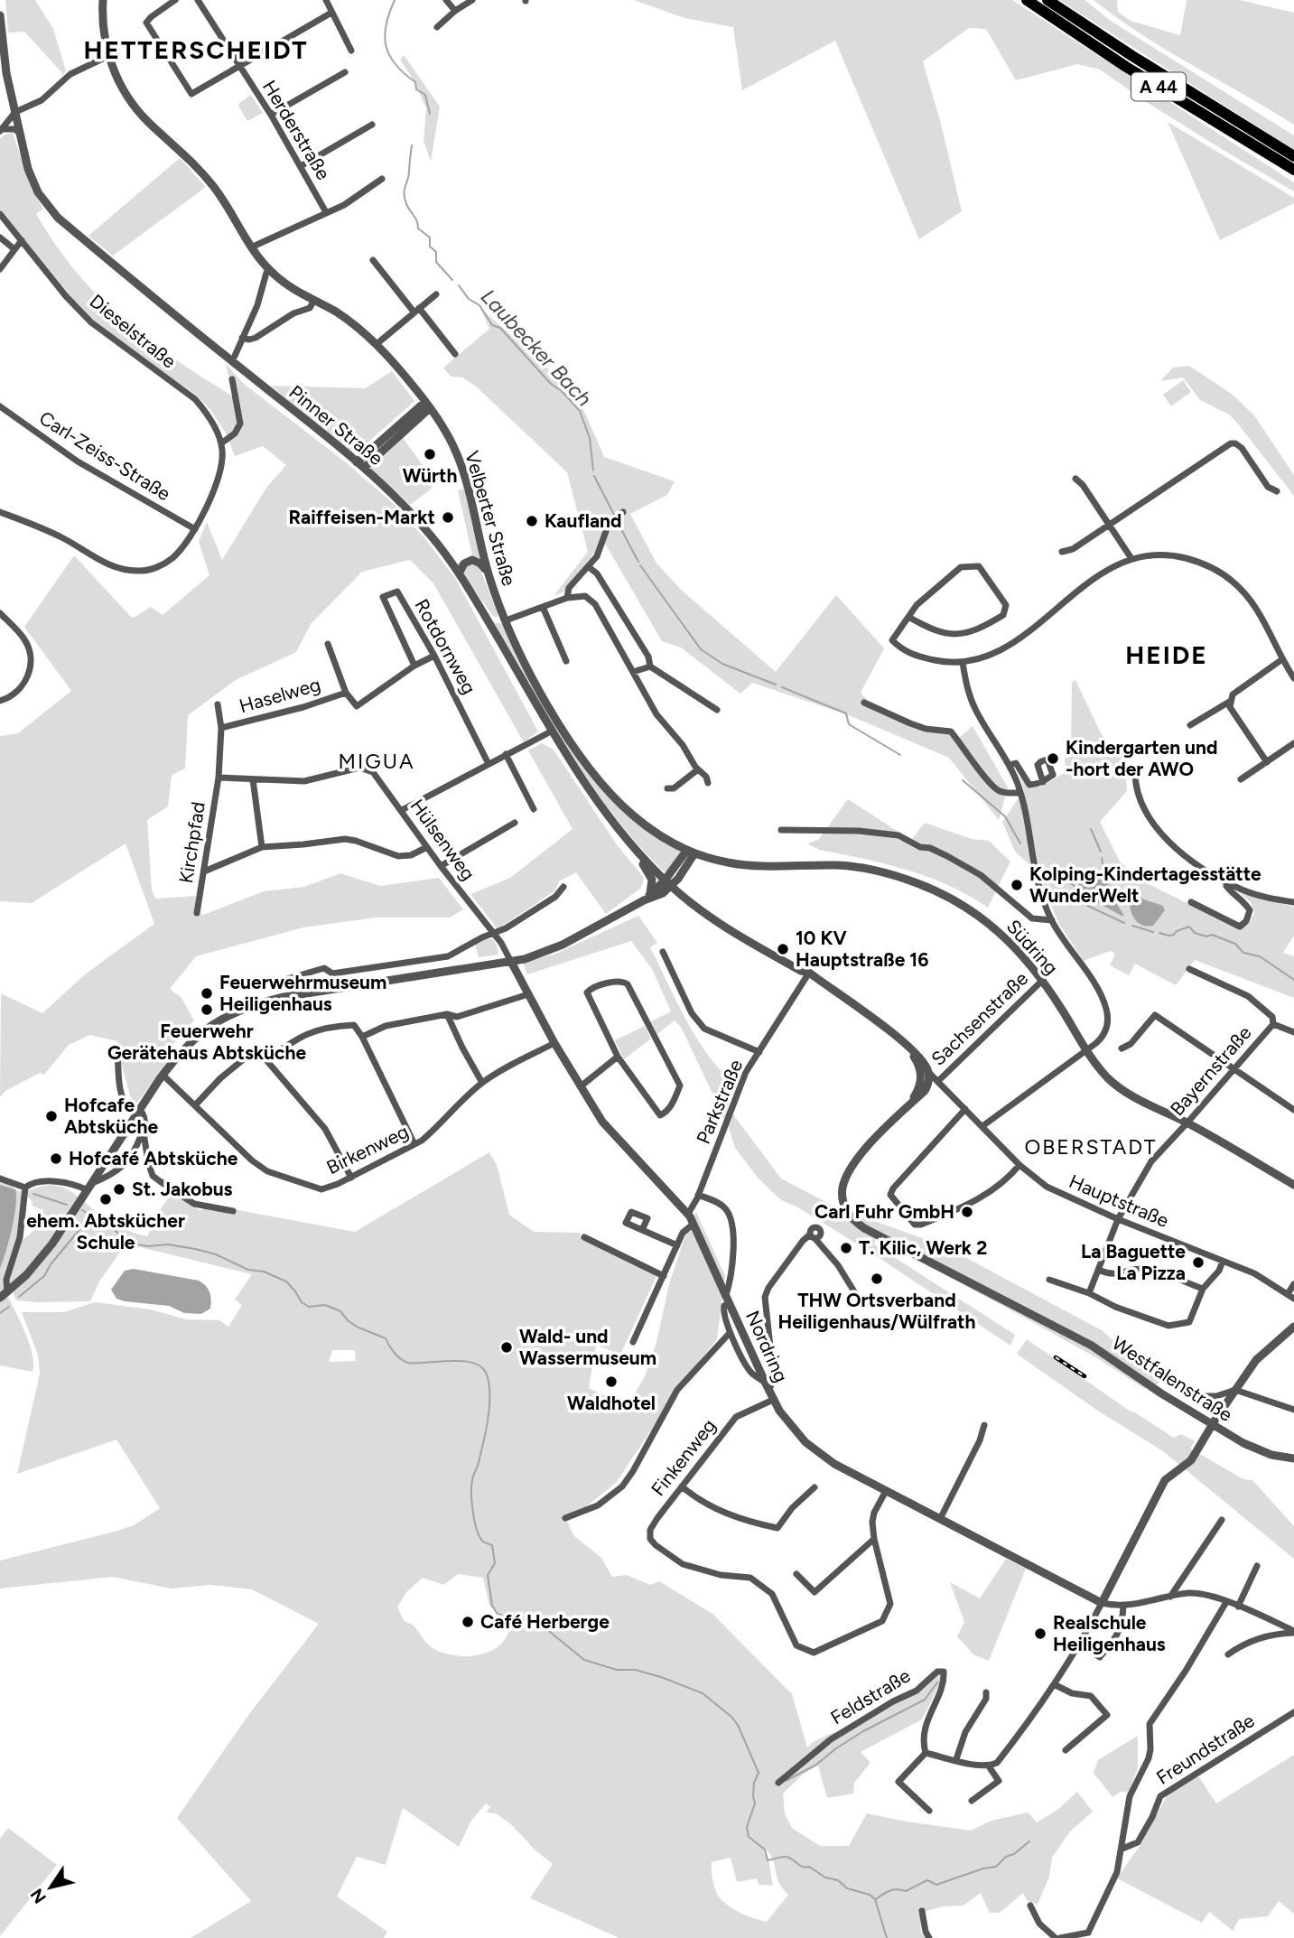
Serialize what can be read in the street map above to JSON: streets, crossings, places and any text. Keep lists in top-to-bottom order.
{
  "streets": {
    "highway": ["A 44"],
    "street": [
      "Herderstraße",
      "Dieselstraße",
      "Pinner Straße",
      "Carl-Zeiss-Straße",
      "Velberter Straße",
      "Rotdornweg",
      "Haselweg",
      "Hülsenweg",
      "Kirchpfad",
      "Südring",
      "Sachsenstraße",
      "Bayernstraße",
      "Parkstraße",
      "Birkenweg",
      "Hauptstraße",
      "Nordring",
      "Westfalenstraße",
      "Finkenweg",
      "Feldstraße",
      "Freundstraße"
    ]
  },
  "crossings": [
    ["Dieselstraße", "Carl-Zeiss-Straße"],
    ["Pinner Straße", "Hauptstraße"],
    ["Velberter Straße", "Südring"],
    ["Haselweg", "Hülsenweg"],
    ["Haselweg", "Kirchpfad"],
    ["Hülsenweg", "Kirchpfad"],
    ["Hülsenweg", "Nordring"],
    ["Südring", "Sachsenstraße"],
    ["Südring", "Bayernstraße"],
    ["Sachsenstraße", "Hauptstraße"],
    ["Bayernstraße", "Hauptstraße"],
    ["Parkstraße", "Hauptstraße"],
    ["Parkstraße", "Nordring"],
    ["Birkenweg", "Nordring"],
    ["Nordring", "Finkenweg"]
  ],
  "districts": [
    "HETTERSCHEIDT",
    "HEIDE",
    "MIGUA",
    "OBERSTADT"
  ],
  "water": ["Laubecker Bach"],
  "places": [
    "Würth",
    "Raiffeisen-Markt",
    "Kaufland",
    "Kindergarten und -hort der AWO",
    "Kolping-Kindertagesstätte WunderWelt",
    "10 KV Hauptstraße 16",
    "Feuerwehrmuseum Heiligenhaus",
    "Feuerwehr Gerätehaus Abtsküche",
    "Hofcafe Abtsküche",
    "Hofcafé Abtsküche",
    "St. Jakobus",
    "ehem. Abtskücher Schule",
    "Carl Fuhr GmbH",
    "T. Kilic, Werk 2",
    "La Baguette La Pizza",
    "THW Ortsverband Heiligenhaus/Wülfrath",
    "Wald- und Wassermuseum",
    "Waldhotel",
    "Café Herberge",
    "Realschule Heiligenhaus"
  ],
  "north": "bottom left"
}
